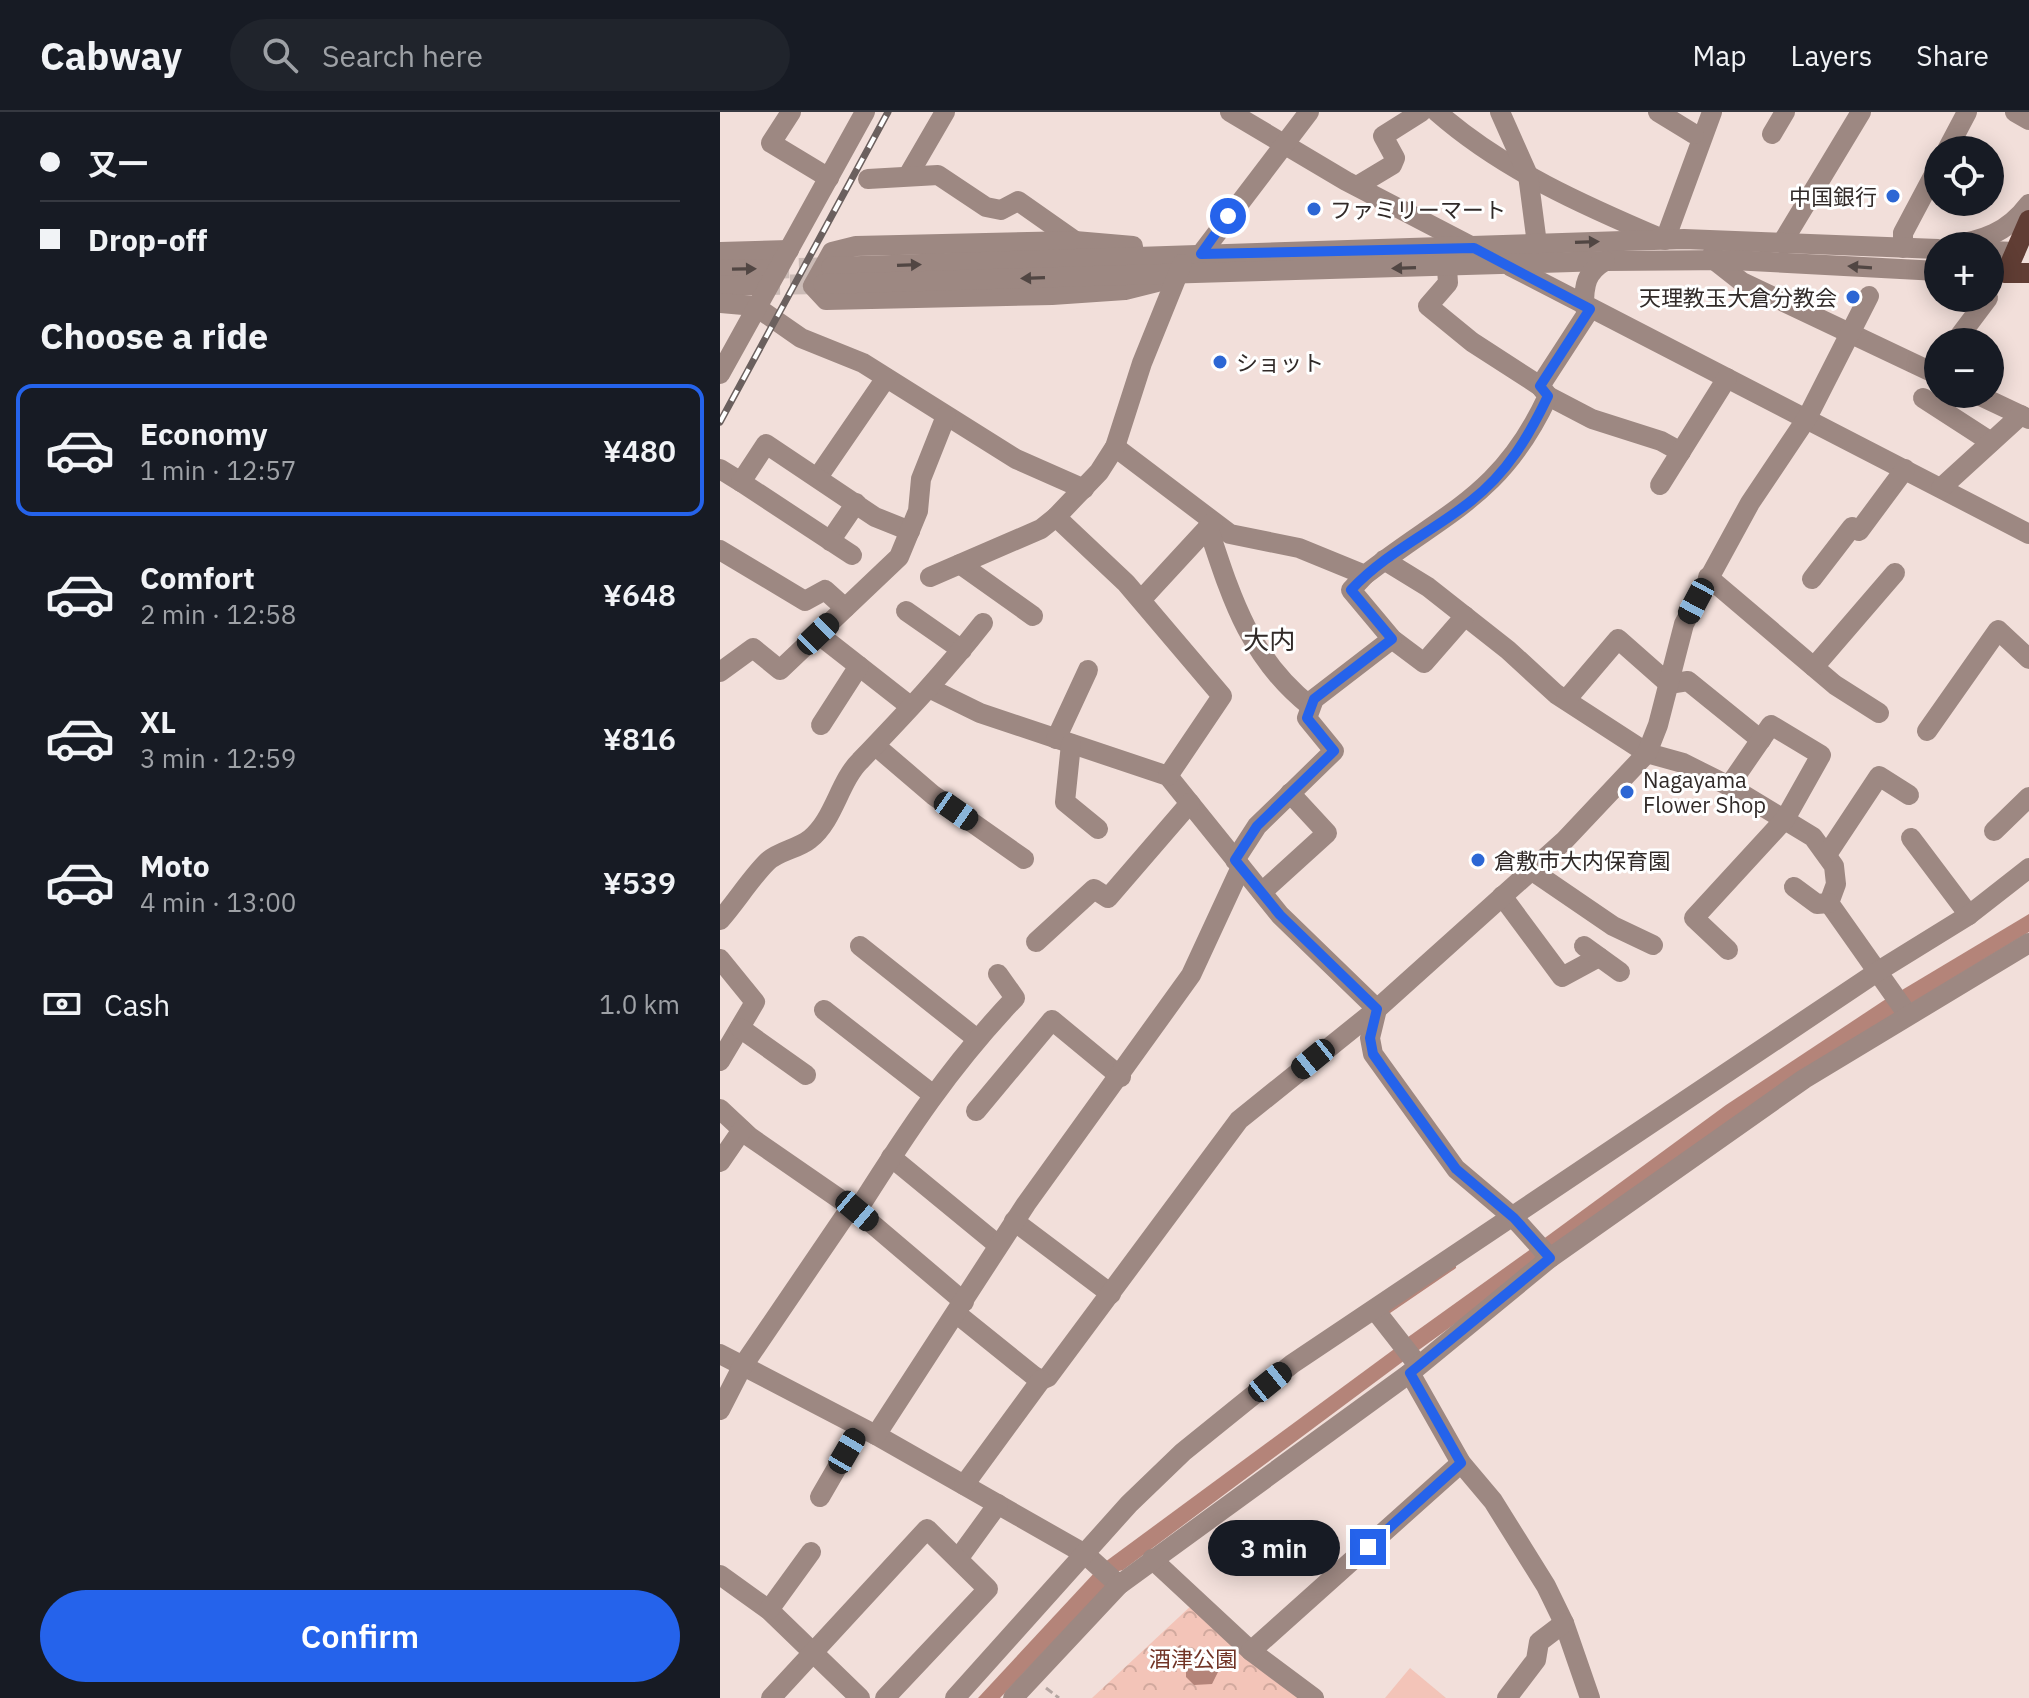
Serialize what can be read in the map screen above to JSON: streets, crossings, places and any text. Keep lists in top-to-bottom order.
{
  "districts": ["大内"],
  "parks": ["酒津公園"],
  "places": [
    "中国銀行",
    "ファミリーマート",
    "天理教玉大倉分教会",
    "ショット",
    "Nagayama Flower Shop",
    "倉敷市大内保育園"
  ],
  "page": {
    "header": "Cabway",
    "search": "Search here",
    "nav": ["Map", "Layers", "Share"],
    "banner": ["又一", "Drop-off"],
    "map_buttons": ["+", "−"],
    "heading": "Choose a ride",
    "list": [
      {
        "name": "Economy",
        "note": "1 min · 12:57",
        "value": "¥480"
      },
      {
        "name": "Comfort",
        "note": "2 min · 12:58",
        "value": "¥648"
      },
      {
        "name": "XL",
        "note": "3 min · 12:59",
        "value": "¥816"
      },
      {
        "name": "Moto",
        "note": "4 min · 13:00",
        "value": "¥539"
      }
    ],
    "pay": ["Cash", "1.0 km"],
    "bubble": "3 min",
    "buttons": "Confirm"
  }
}
